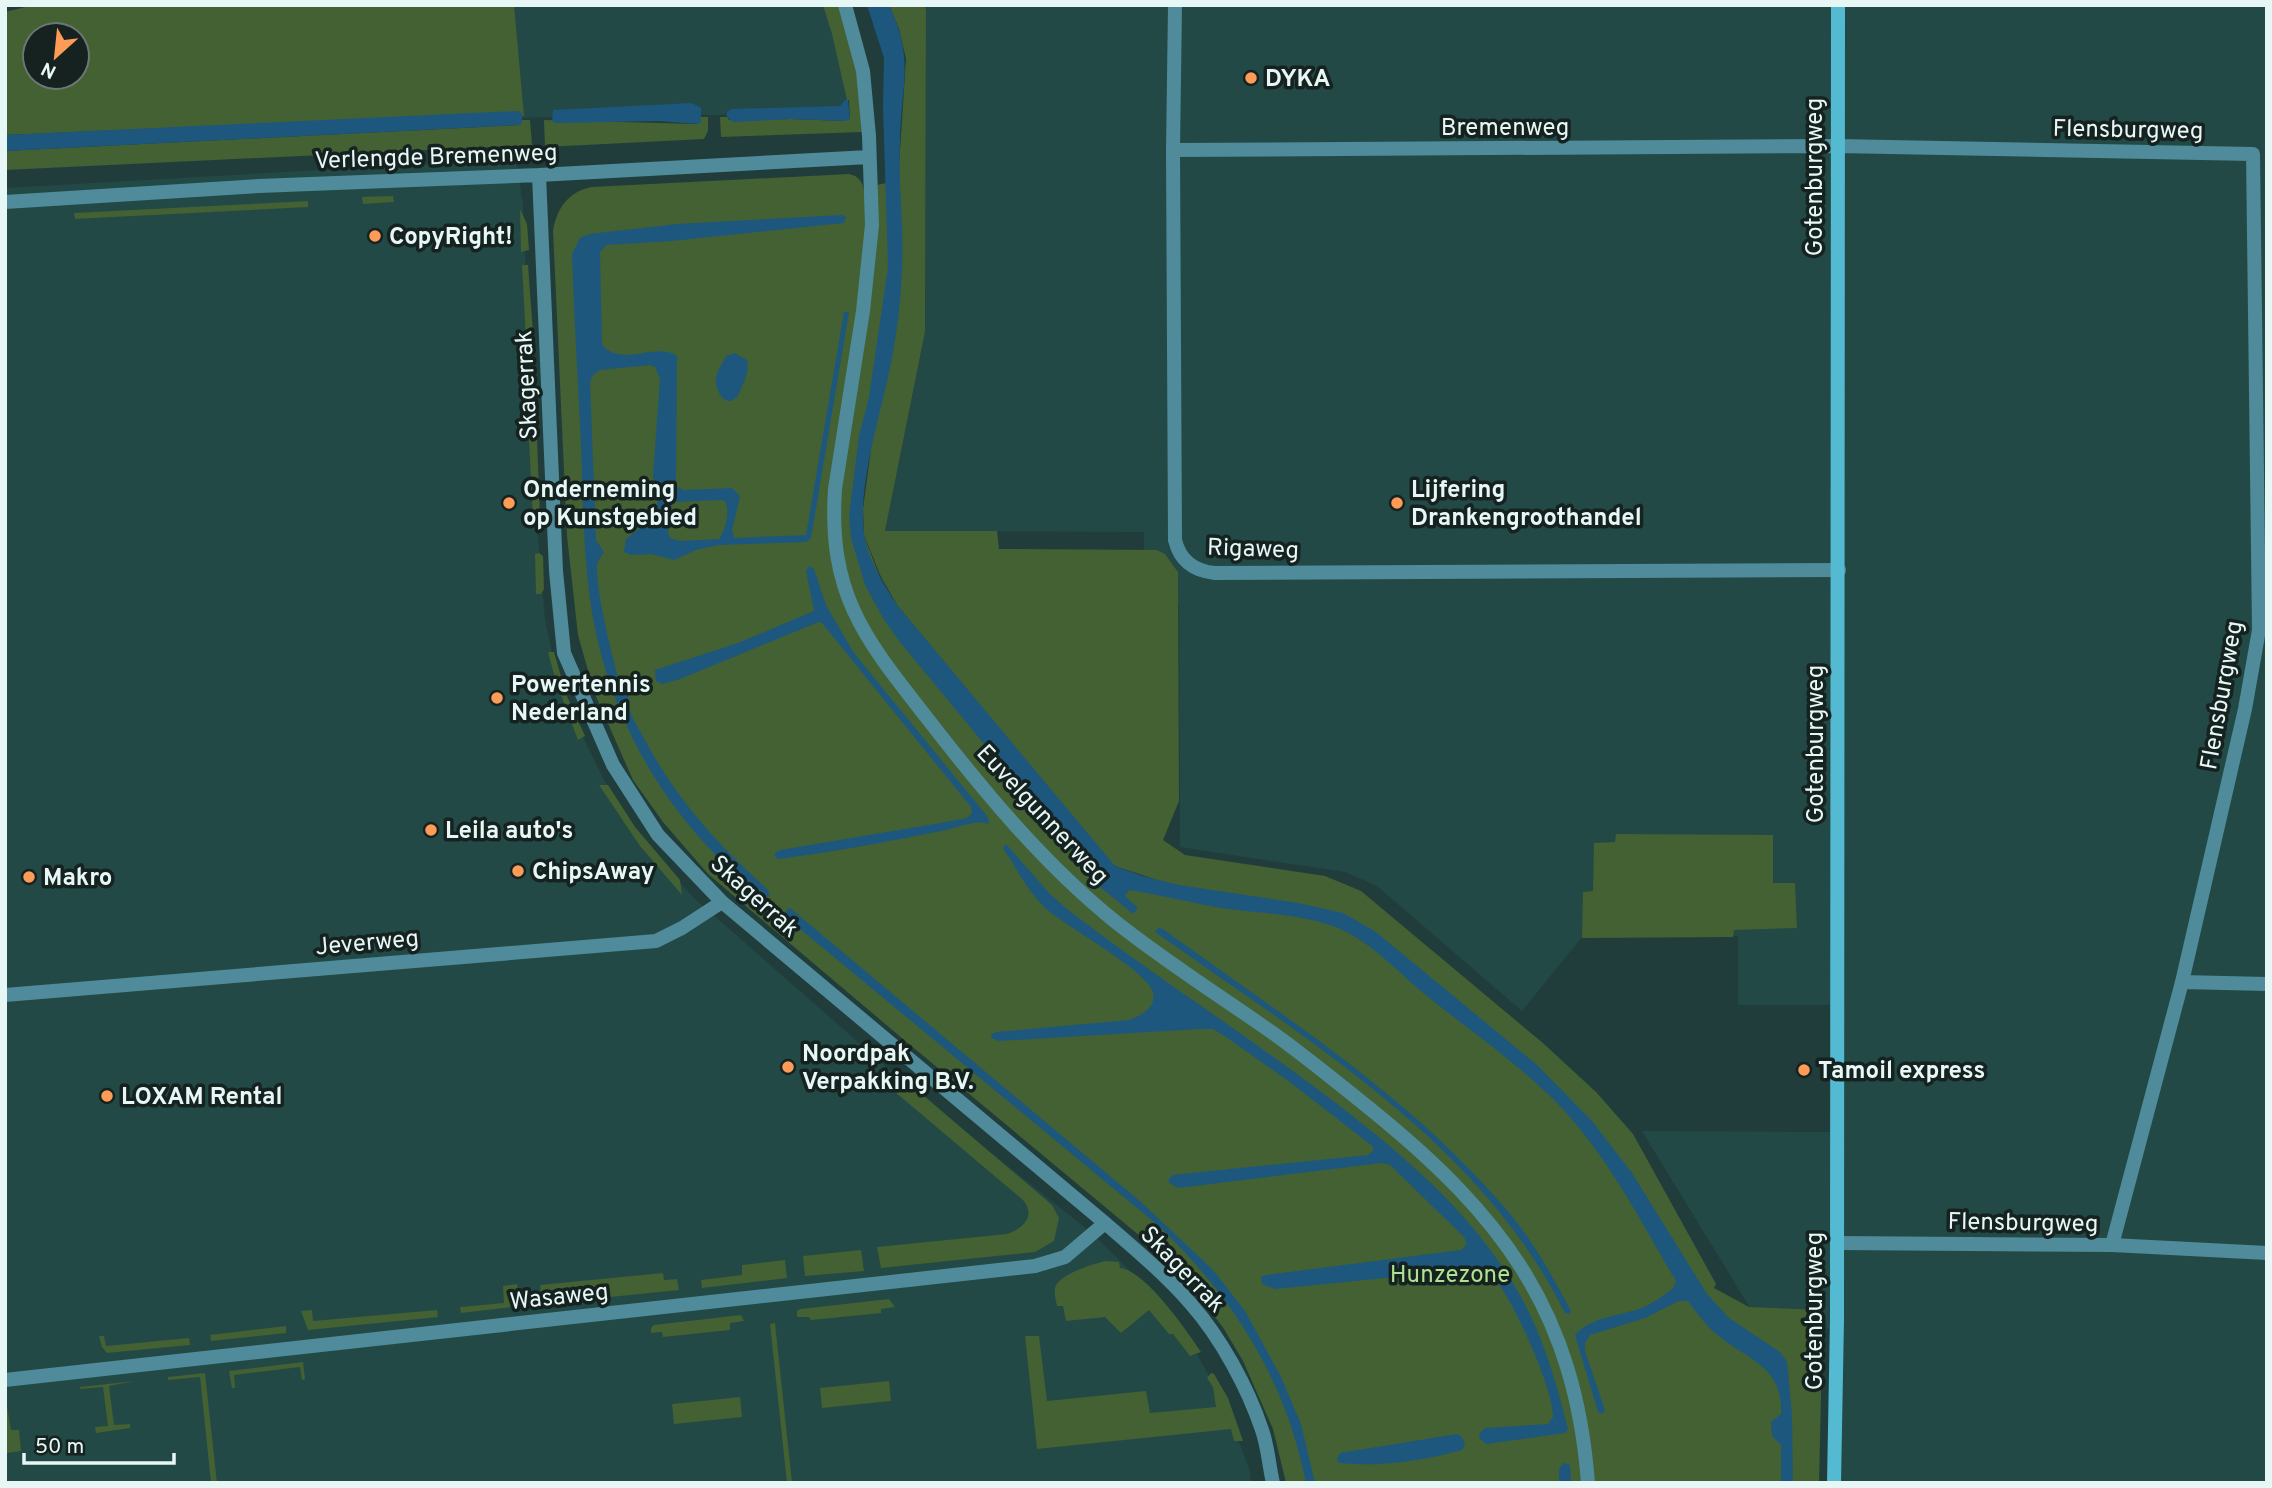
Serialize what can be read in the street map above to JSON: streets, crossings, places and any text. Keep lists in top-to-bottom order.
{
  "streets": {
    "street": [
      "Bremenweg",
      "Flensburgweg",
      "Verlengde Bremenweg",
      "Gotenburgweg",
      "Skagerrak",
      "Rigaweg",
      "Euvelgunnerweg",
      "Jeverweg",
      "Wasaweg"
    ]
  },
  "crossings": [
    ["Bremenweg", "Flensburgweg"],
    ["Bremenweg", "Gotenburgweg"],
    ["Bremenweg", "Rigaweg"],
    ["Flensburgweg", "Gotenburgweg"],
    ["Verlengde Bremenweg", "Skagerrak"],
    ["Verlengde Bremenweg", "Euvelgunnerweg"],
    ["Gotenburgweg", "Rigaweg"],
    ["Skagerrak", "Jeverweg"],
    ["Skagerrak", "Wasaweg"]
  ],
  "parks": ["Hunzezone"],
  "places": [
    "DYKA",
    "CopyRight!",
    "Onderneming op Kunstgebied",
    "Lijfering Drankengroothandel",
    "Powertennis Nederland",
    "Leila auto's",
    "ChipsAway",
    "Makro",
    "Noordpak Verpakking B.V.",
    "Tamoil express",
    "LOXAM Rental"
  ],
  "scale_bar": "50 m",
  "north": "bottom left"
}
